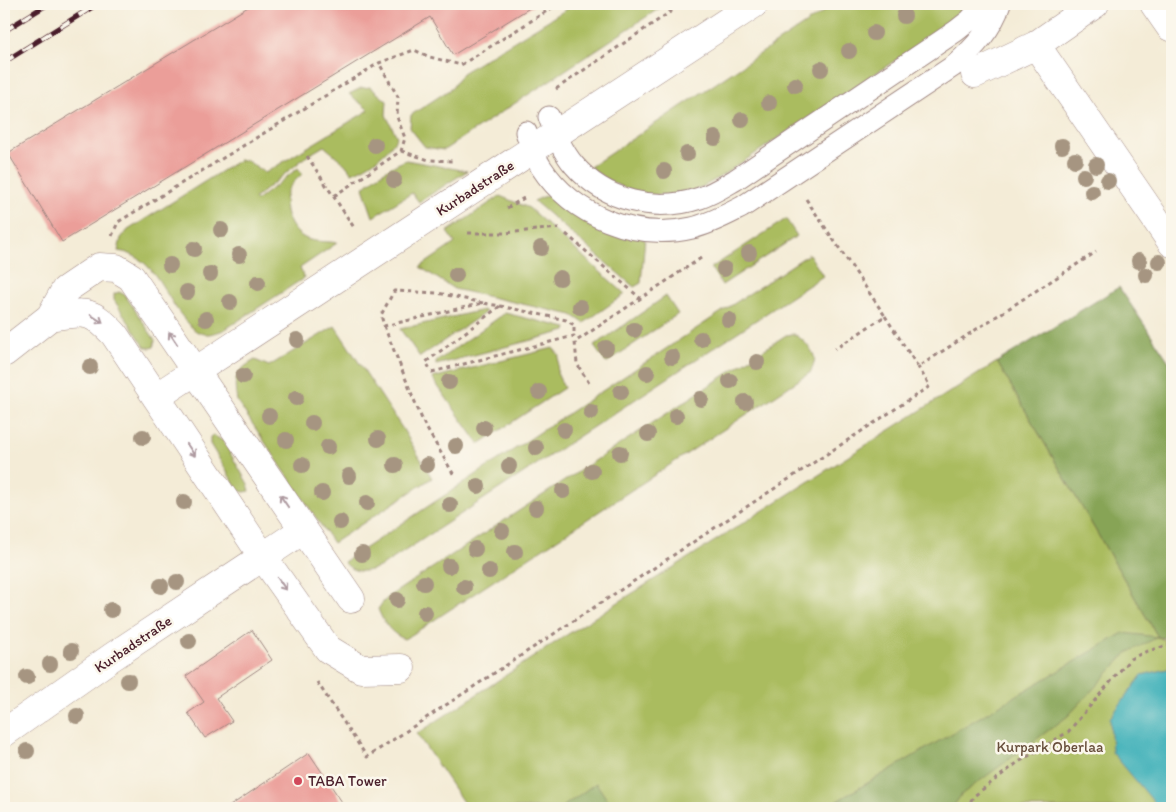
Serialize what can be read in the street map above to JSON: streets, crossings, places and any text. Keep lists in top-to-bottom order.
{
  "streets": {
    "street": ["Kurbadstraße"]
  },
  "parks": ["Kurpark Oberlaa"],
  "places": ["TABA Tower"]
}
